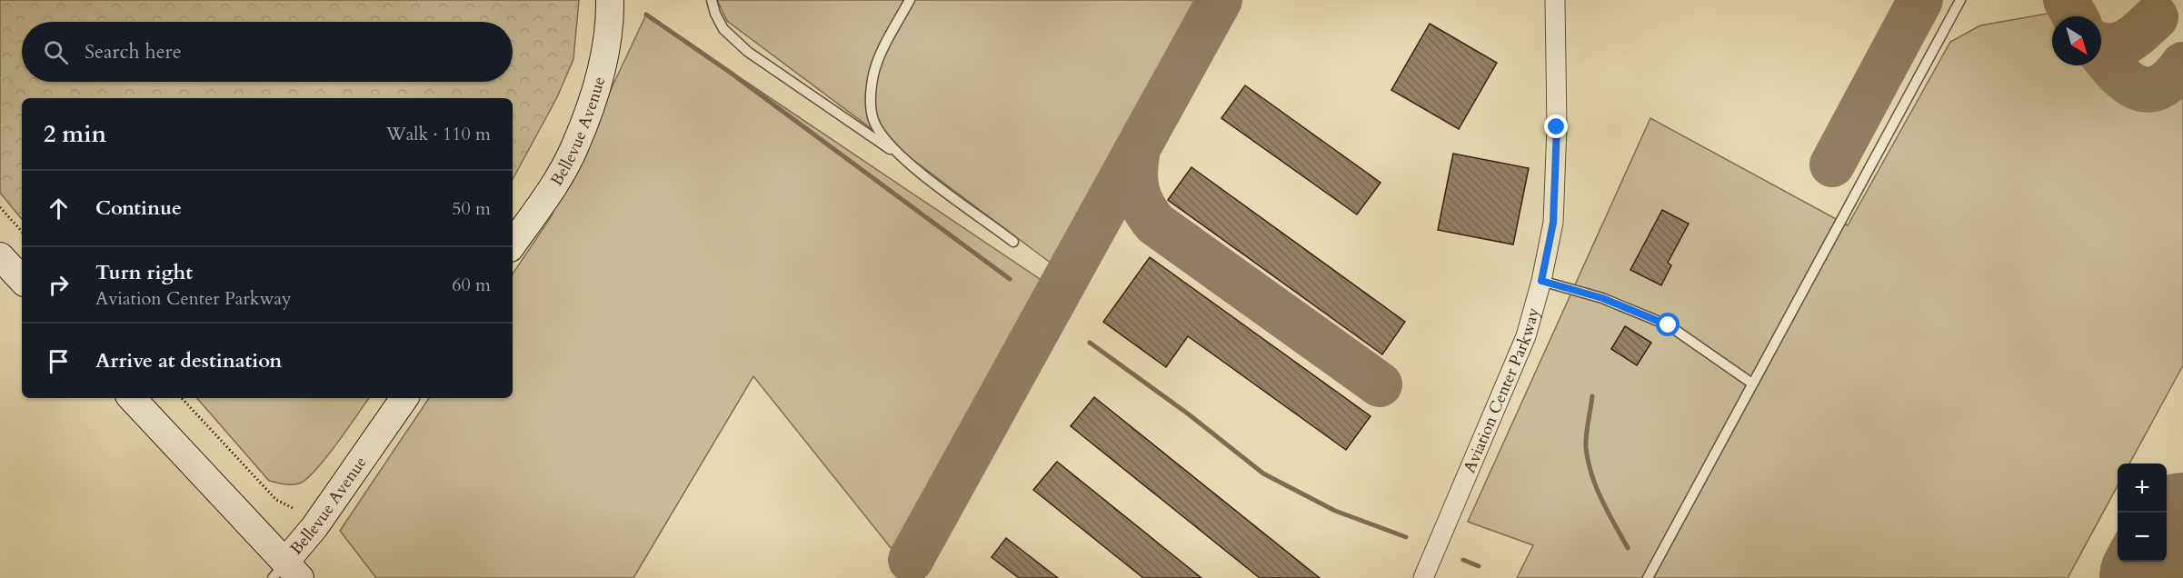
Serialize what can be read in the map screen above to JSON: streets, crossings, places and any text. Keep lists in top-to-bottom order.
{
  "streets": {
    "street": ["Bellevue Avenue", "Aviation Center Parkway"]
  },
  "north": "bottom right",
  "page": {
    "search": "Search here",
    "heading": ["2 min", "Walk · 110 m"],
    "list": [
      ["Continue", "50 m"],
      ["Turn right", "Aviation Center Parkway", "60 m"],
      "Arrive at destination"
    ],
    "map_buttons": ["+", "−"]
  }
}
